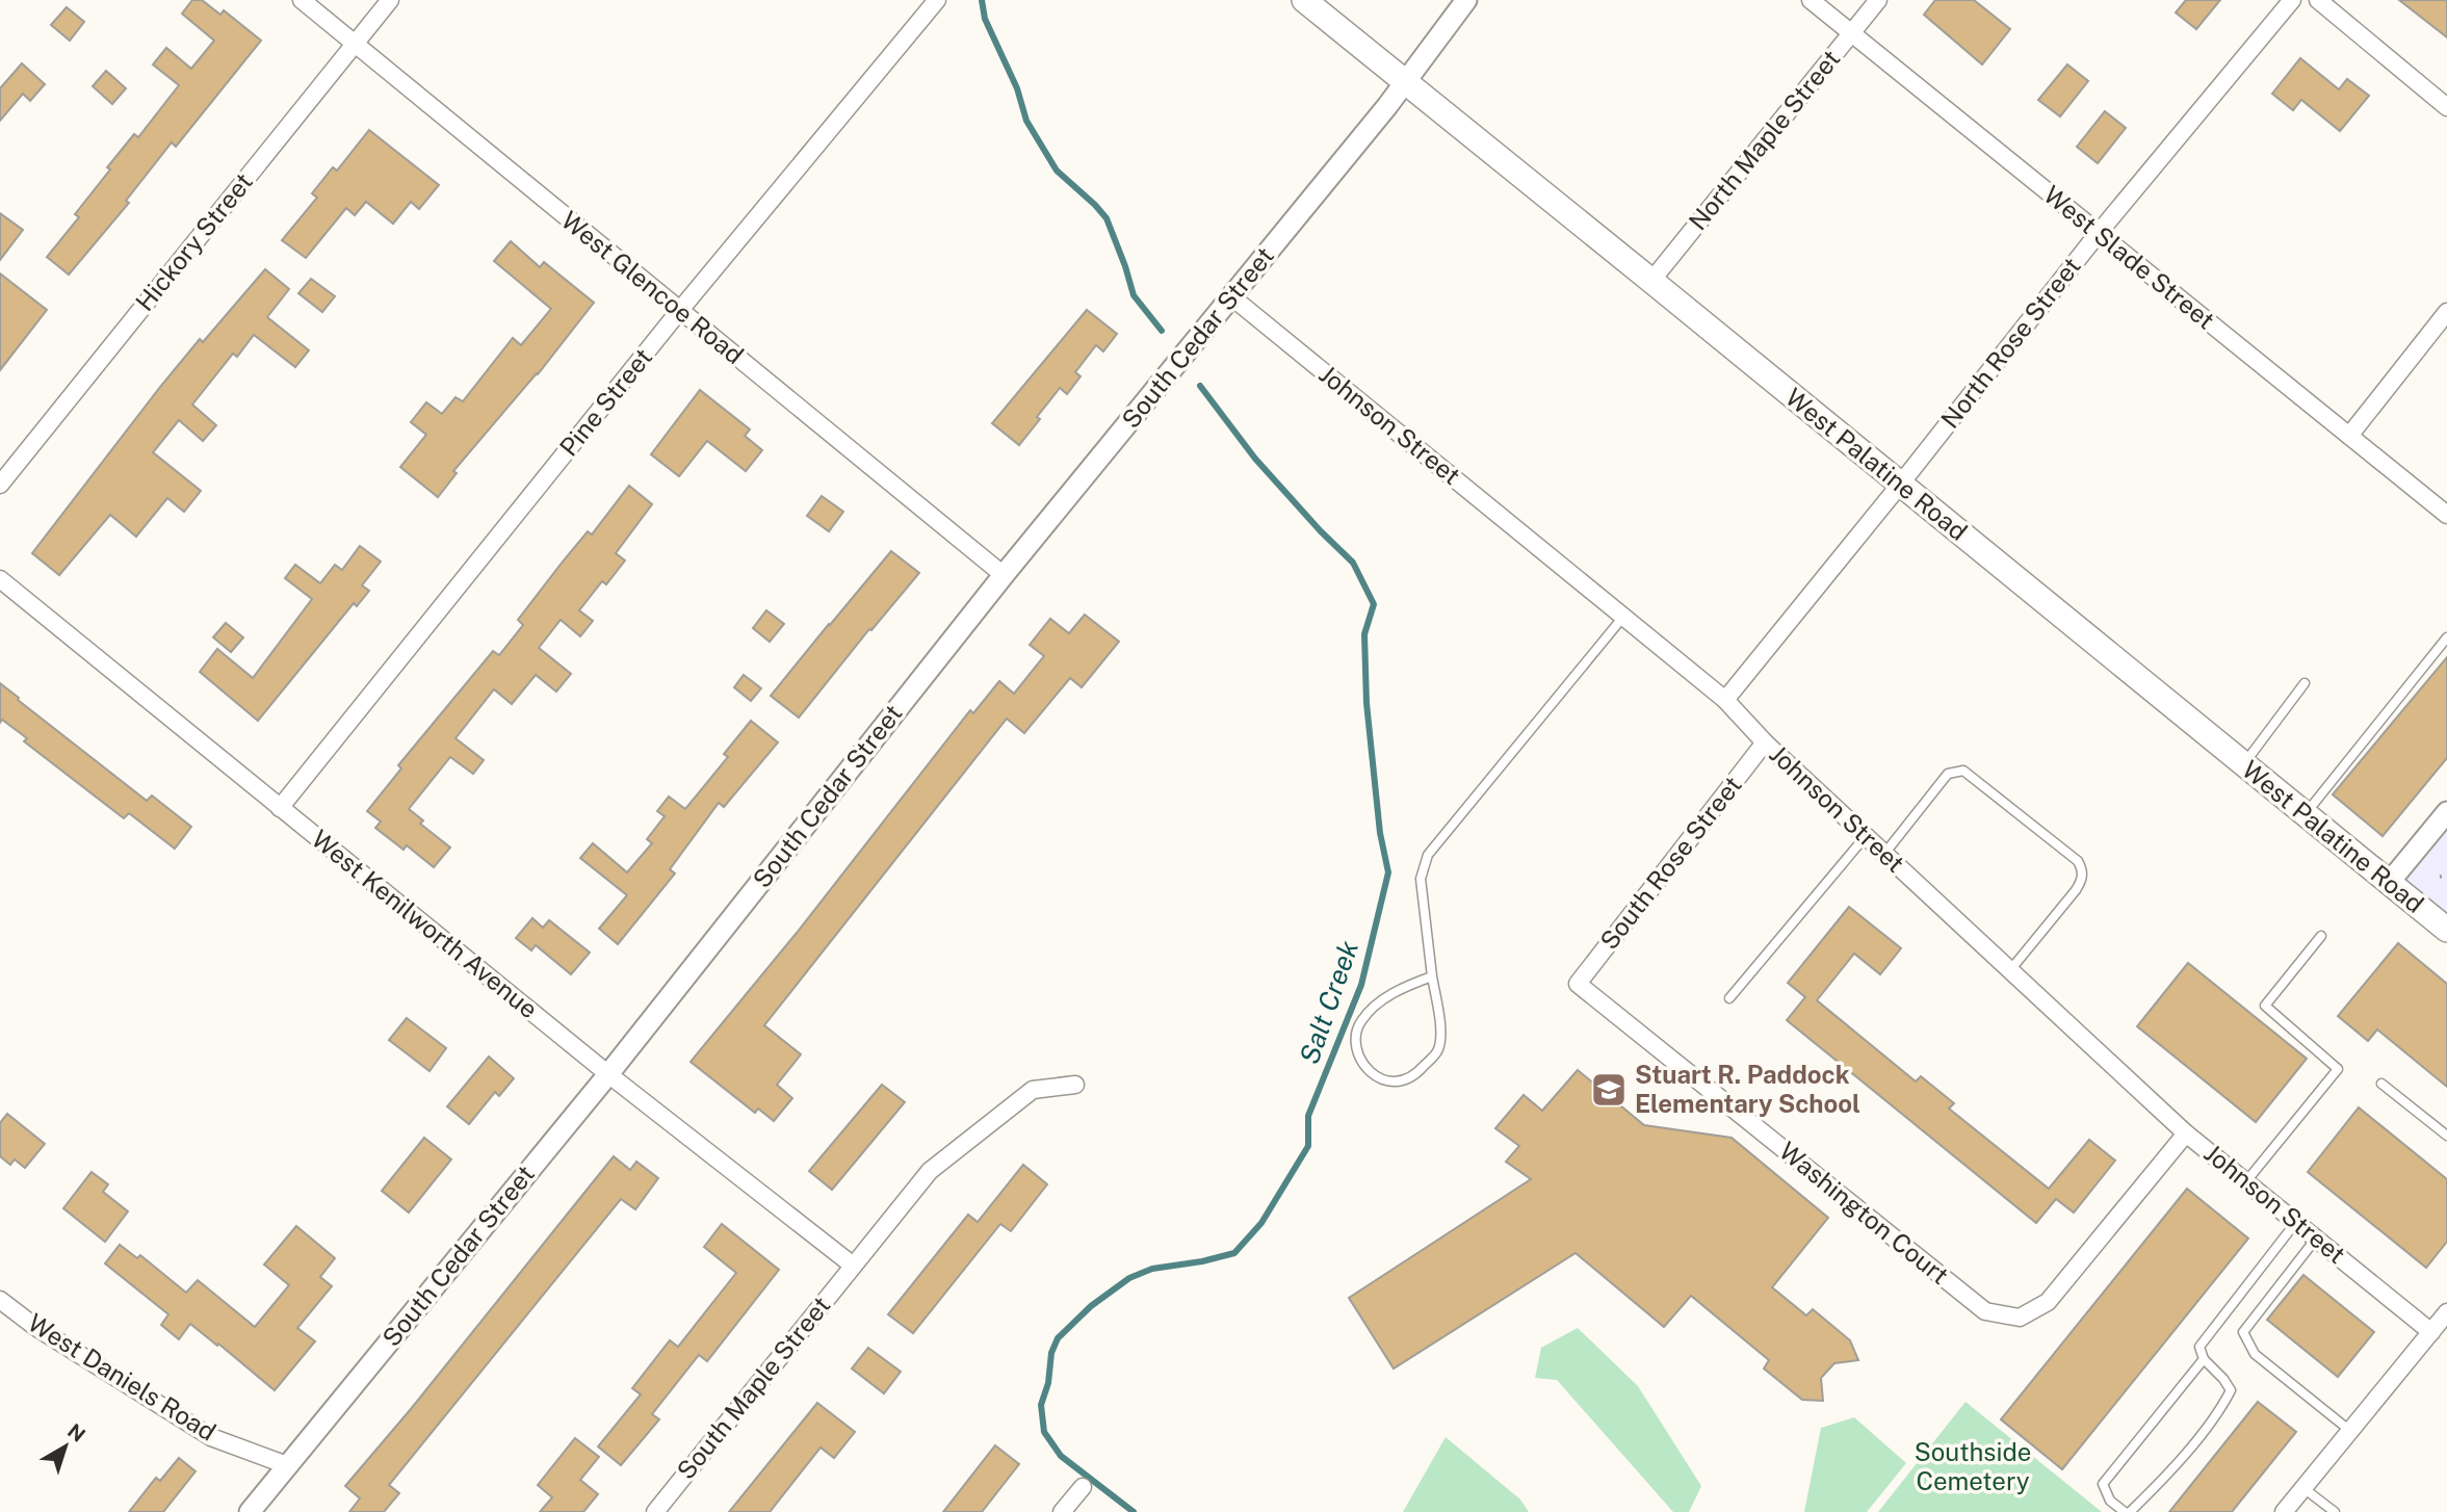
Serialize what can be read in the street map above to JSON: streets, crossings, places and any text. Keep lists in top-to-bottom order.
{
  "streets": {
    "main road": ["West Palatine Road"],
    "street": [
      "North Maple Street",
      "Hickory Street",
      "West Slade Street",
      "West Glencoe Road",
      "South Cedar Street",
      "North Rose Street",
      "Pine Street",
      "Johnson Street",
      "South Rose Street",
      "West Kenilworth Avenue",
      "Washington Court",
      "West Daniels Road",
      "South Maple Street"
    ]
  },
  "crossings": [
    ["North Maple Street", "West Slade Street"],
    ["North Maple Street", "West Palatine Road"],
    ["Hickory Street", "West Glencoe Road"],
    ["West Slade Street", "North Rose Street"],
    ["West Glencoe Road", "South Cedar Street"],
    ["West Glencoe Road", "Pine Street"],
    ["South Cedar Street", "Johnson Street"],
    ["South Cedar Street", "West Palatine Road"],
    ["South Cedar Street", "West Kenilworth Avenue"],
    ["South Cedar Street", "West Daniels Road"],
    ["North Rose Street", "West Palatine Road"],
    ["Pine Street", "West Kenilworth Avenue"],
    ["Johnson Street", "South Rose Street"],
    ["Johnson Street", "Washington Court"],
    ["South Rose Street", "Washington Court"],
    ["West Kenilworth Avenue", "South Maple Street"]
  ],
  "water": ["Salt Creek"],
  "parks": ["Southside Cemetery"],
  "places": {
    "school or university": ["Stuart R. Paddock Elementary School"]
  },
  "north": "top right"
}
